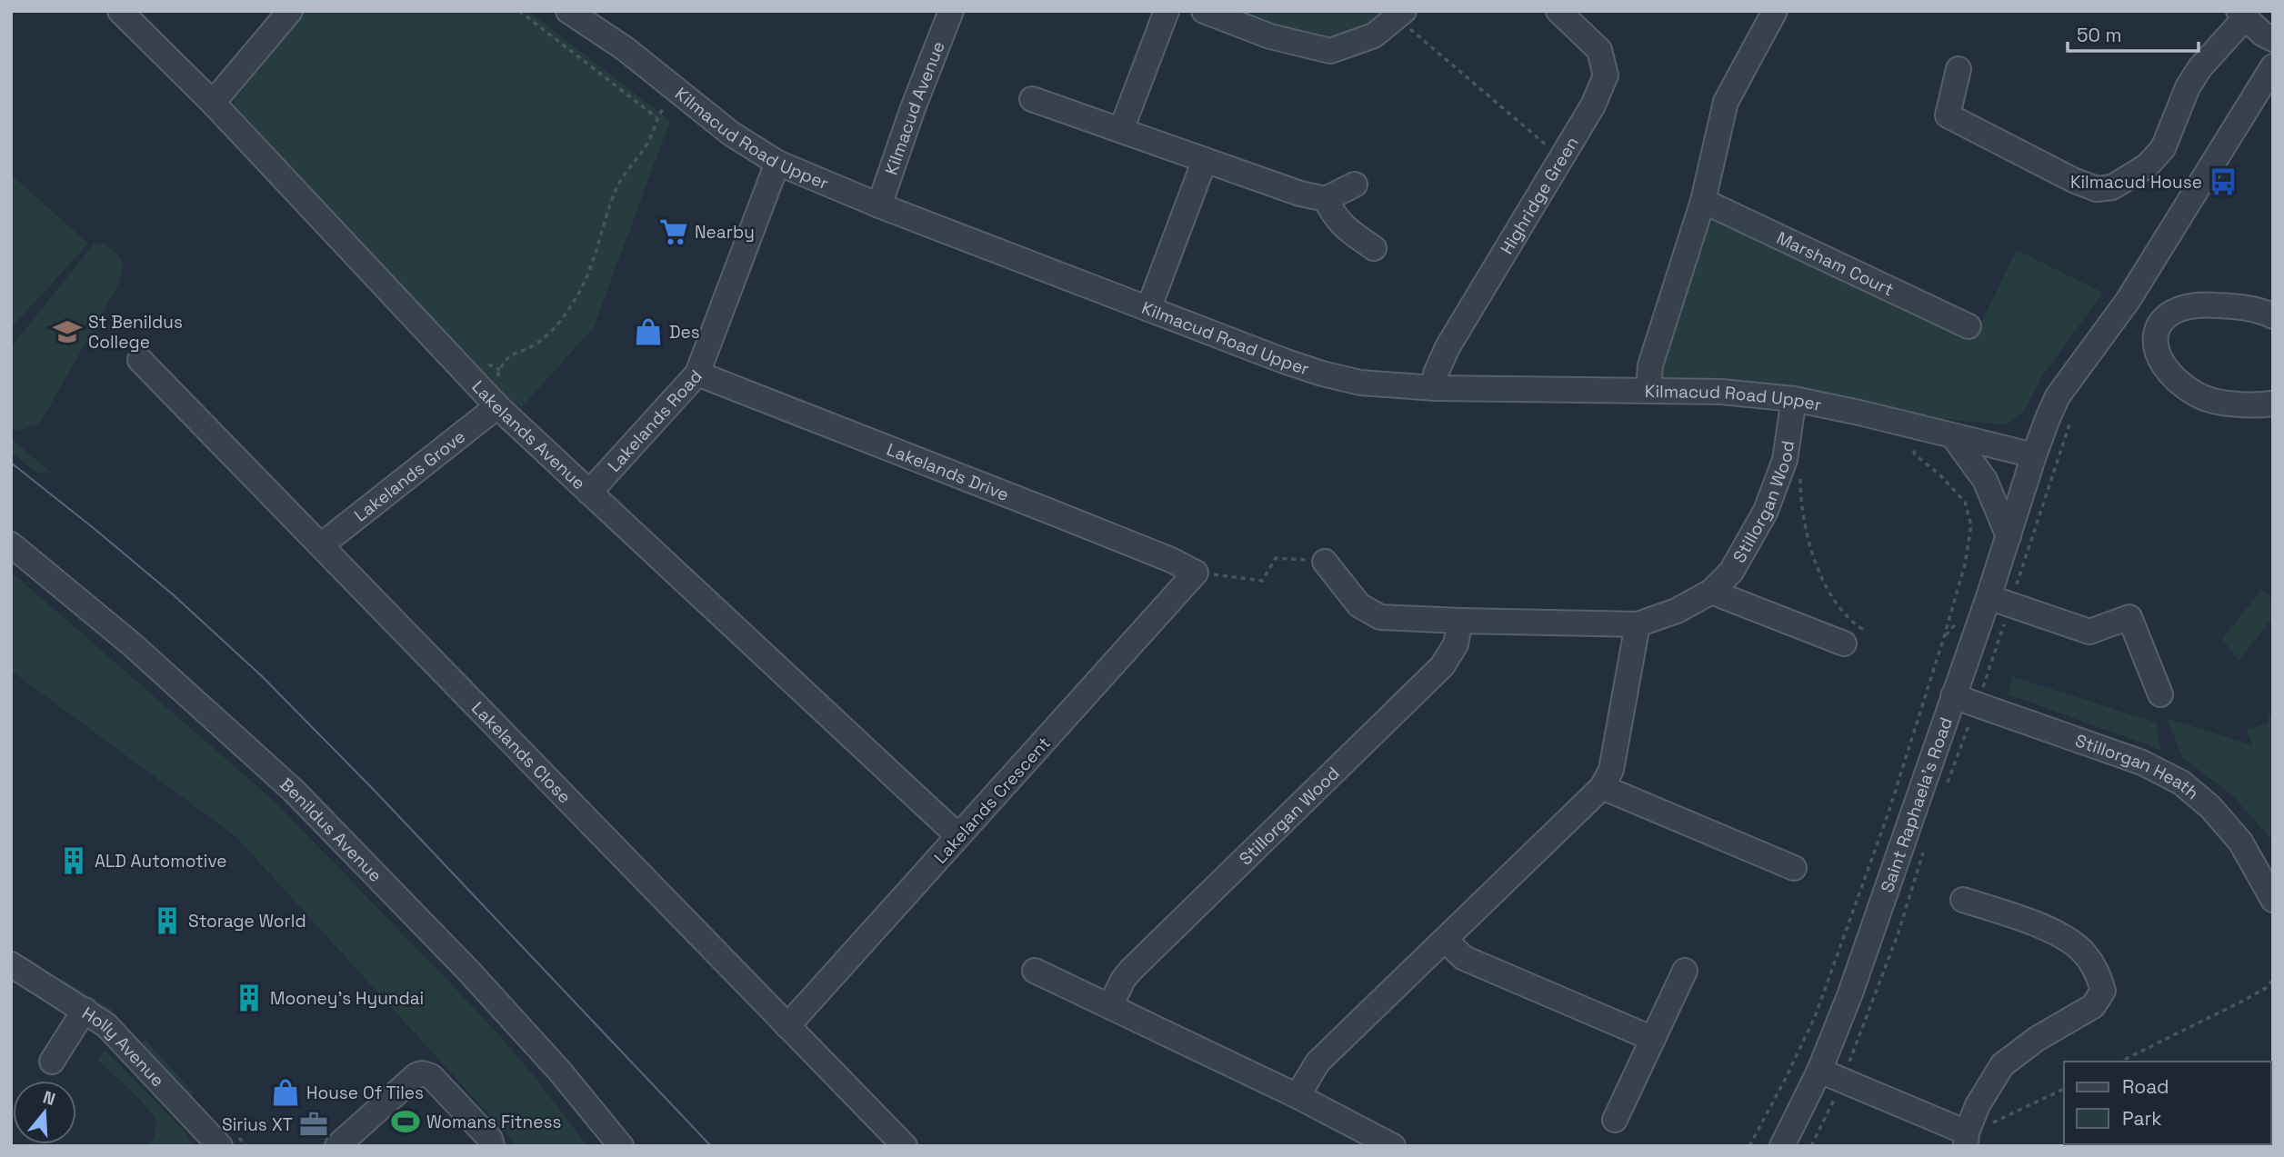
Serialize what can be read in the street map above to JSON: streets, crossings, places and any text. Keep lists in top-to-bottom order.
{
  "streets": {
    "street": [
      "Kilmacud Avenue",
      "Kilmacud Road Upper",
      "Highridge Green",
      "Marsham Court",
      "Lakelands Road",
      "Lakelands Avenue",
      "Lakelands Drive",
      "Lakelands Grove",
      "Stillorgan Wood",
      "Lakelands Close",
      "Stillorgan Heath",
      "Lakelands Crescent",
      "Saint Raphaela’s Road",
      "Benildus Avenue",
      "Holly Avenue"
    ]
  },
  "crossings": [
    ["Kilmacud Avenue", "Kilmacud Road Upper"],
    ["Kilmacud Road Upper", "Highridge Green"],
    ["Kilmacud Road Upper", "Lakelands Road"],
    ["Kilmacud Road Upper", "Stillorgan Wood"],
    ["Kilmacud Road Upper", "Saint Raphaela’s Road"],
    ["Lakelands Road", "Lakelands Avenue"],
    ["Lakelands Road", "Lakelands Drive"],
    ["Lakelands Avenue", "Lakelands Grove"],
    ["Lakelands Avenue", "Lakelands Crescent"],
    ["Lakelands Drive", "Lakelands Crescent"],
    ["Lakelands Grove", "Lakelands Close"],
    ["Lakelands Close", "Lakelands Crescent"],
    ["Stillorgan Heath", "Saint Raphaela’s Road"]
  ],
  "places": {
    "bus stop": ["Kilmacud House"],
    "supermarket": ["Nearby"],
    "school or university": ["St Benildus College"],
    "shop": ["Des", "House Of Tiles"],
    "building": ["ALD Automotive", "Storage World", "Mooney’s Hyundai"],
    "sports": ["Womans Fitness"],
    "office": ["Sirius XT"]
  },
  "legend": ["Road", "Park"],
  "scale_bar": "50 m",
  "north": "top"
}
